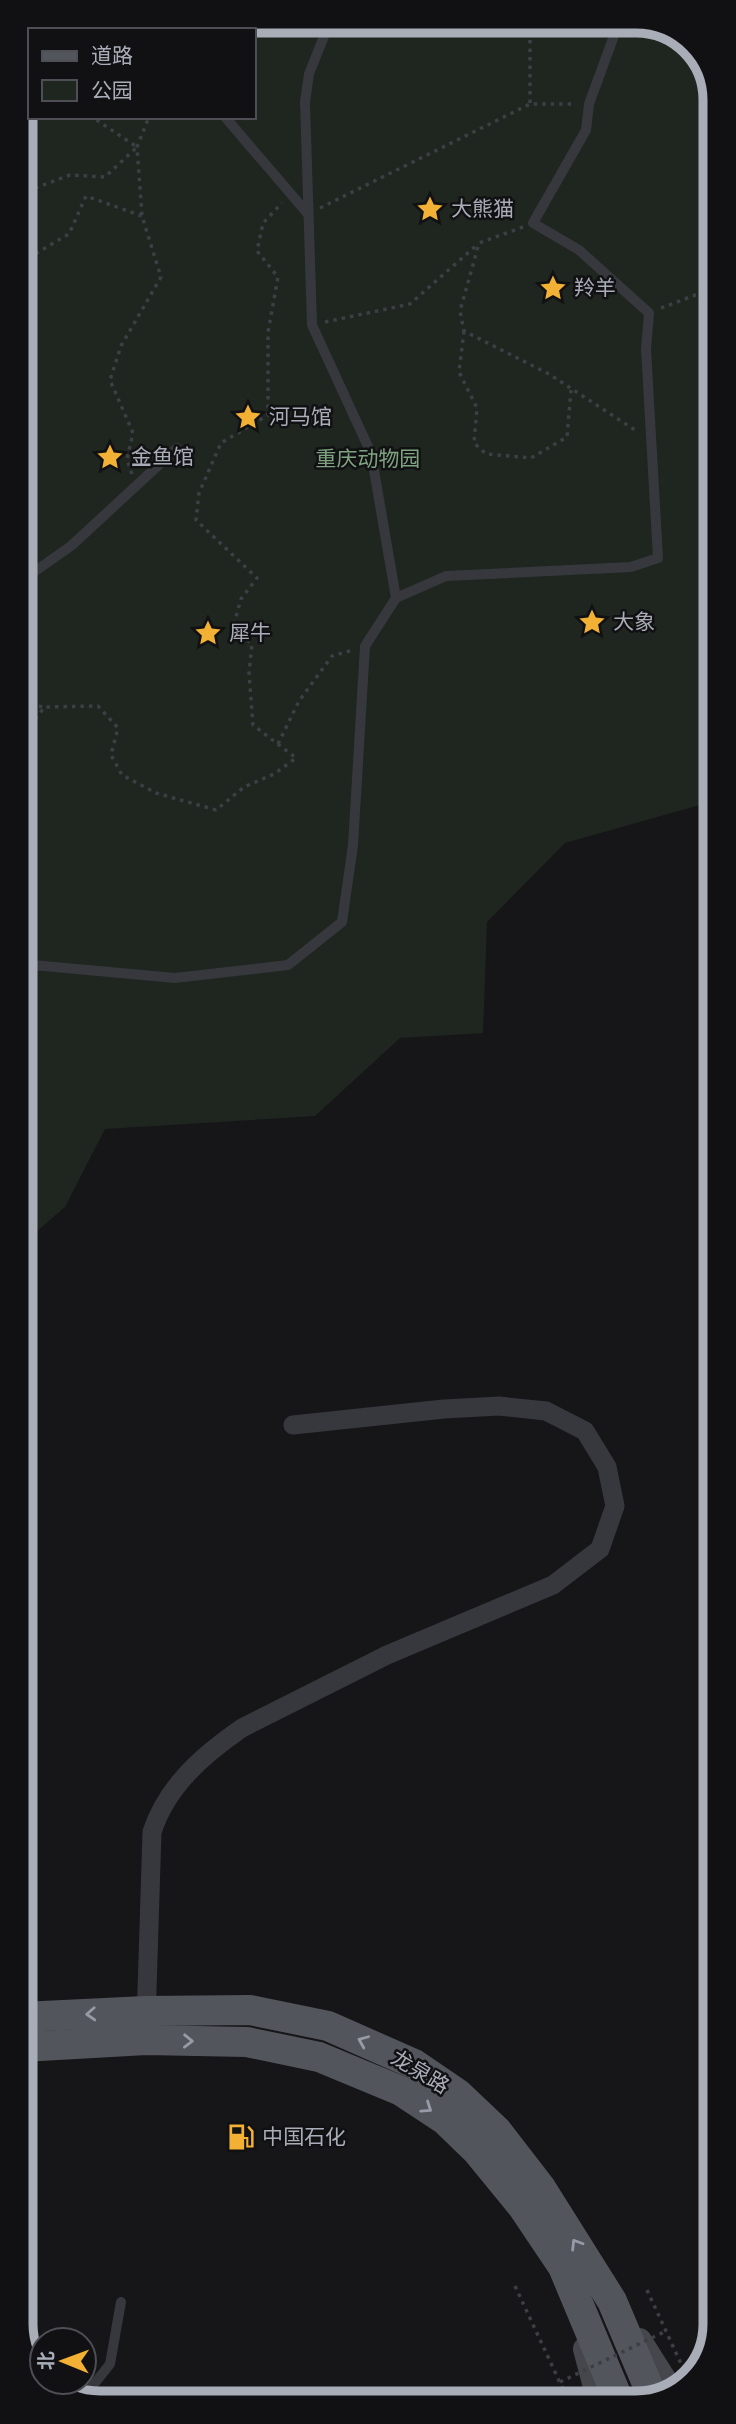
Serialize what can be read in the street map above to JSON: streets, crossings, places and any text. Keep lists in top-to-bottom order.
{
  "streets": {
    "main road": ["龙泉路"]
  },
  "parks": ["重庆动物园"],
  "places": {
    "place": [
      "大熊猫",
      "羚羊",
      "河马馆",
      "金鱼馆",
      "大象",
      "犀牛"
    ],
    "fuel station": ["中国石化"]
  },
  "legend": ["道路", "公园"],
  "north": "left"
}
